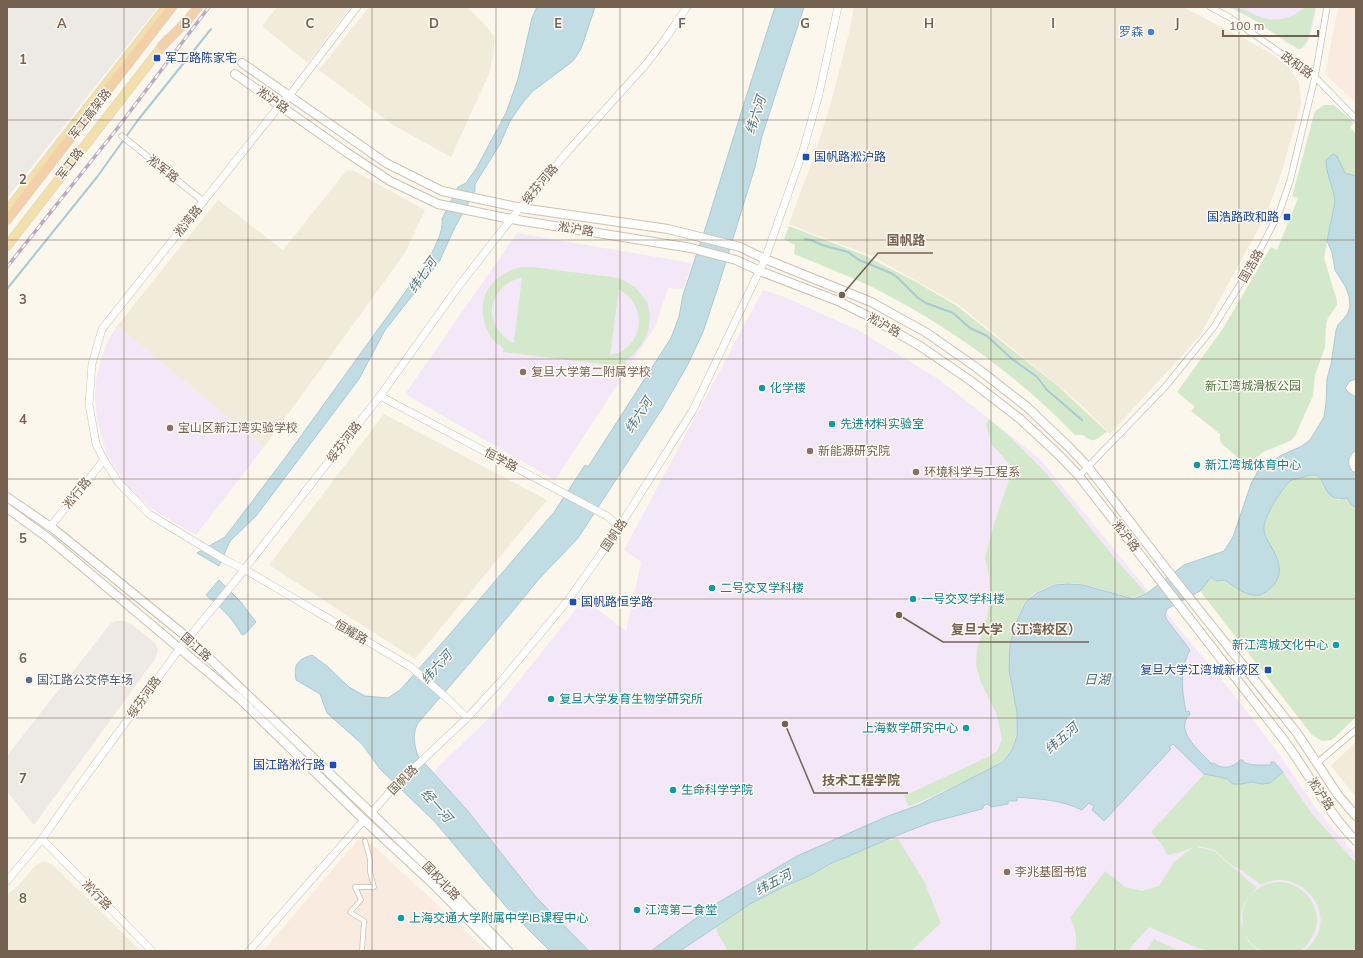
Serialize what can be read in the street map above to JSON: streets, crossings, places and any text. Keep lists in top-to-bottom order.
{
  "streets": {
    "highway": ["军工高架路"],
    "main road": [
      "淞沪路",
      "军工路",
      "国江路",
      "国权北路"
    ],
    "street": [
      "政和路",
      "淞军路",
      "绥芬河路",
      "淞湾路",
      "国浩路",
      "恒学路",
      "淞行路",
      "国帆路",
      "恒耀路"
    ]
  },
  "crossings": [
    ["政和路", "国浩路"],
    ["淞沪路", "绥芬河路"],
    ["淞沪路", "淞湾路"],
    ["淞沪路", "国浩路"],
    ["淞沪路", "国帆路"],
    ["淞军路", "淞湾路"],
    ["绥芬河路", "恒学路"],
    ["绥芬河路", "淞行路"],
    ["绥芬河路", "恒耀路"],
    ["绥芬河路", "国江路"],
    ["淞湾路", "淞行路"],
    ["淞湾路", "恒耀路"],
    ["恒学路", "国帆路"],
    ["淞行路", "恒耀路"],
    ["淞行路", "国江路"],
    ["国帆路", "恒耀路"],
    ["国帆路", "国江路"],
    ["国帆路", "国权北路"],
    ["国江路", "国权北路"]
  ],
  "water": [
    "纬六河",
    "纬七河",
    "日湖",
    "纬五河",
    "经一河"
  ],
  "parks": ["新江湾城滑板公园"],
  "places": {
    "other": [
      "罗森",
      "国帆路",
      "复旦大学第二附属学校",
      "化学楼",
      "先进材料实验室",
      "宝山区新江湾实验学校",
      "新能源研究院",
      "新江湾城体育中心",
      "环境科学与工程系",
      "二号交叉学科楼",
      "一号交叉学科楼",
      "复旦大学（江湾校区）",
      "新江湾城文化中心",
      "国江路公交停车场",
      "复旦大学发育生物学研究所",
      "技术工程学院",
      "上海数学研究中心",
      "生命科学学院",
      "李兆基图书馆",
      "江湾第二食堂",
      "上海交通大学附属中学IB课程中心"
    ],
    "transit": [
      "军工路陈家宅",
      "国帆路淞沪路",
      "国浩路政和路",
      "国帆路恒学路",
      "复旦大学江湾城新校区",
      "国江路淞行路"
    ]
  },
  "scale_bar": "100 m",
  "grid": {
    "columns": [
      "A",
      "B",
      "C",
      "D",
      "E",
      "F",
      "G",
      "H",
      "I",
      "J"
    ],
    "rows": [
      "1",
      "2",
      "3",
      "4",
      "5",
      "6",
      "7",
      "8"
    ]
  }
}
